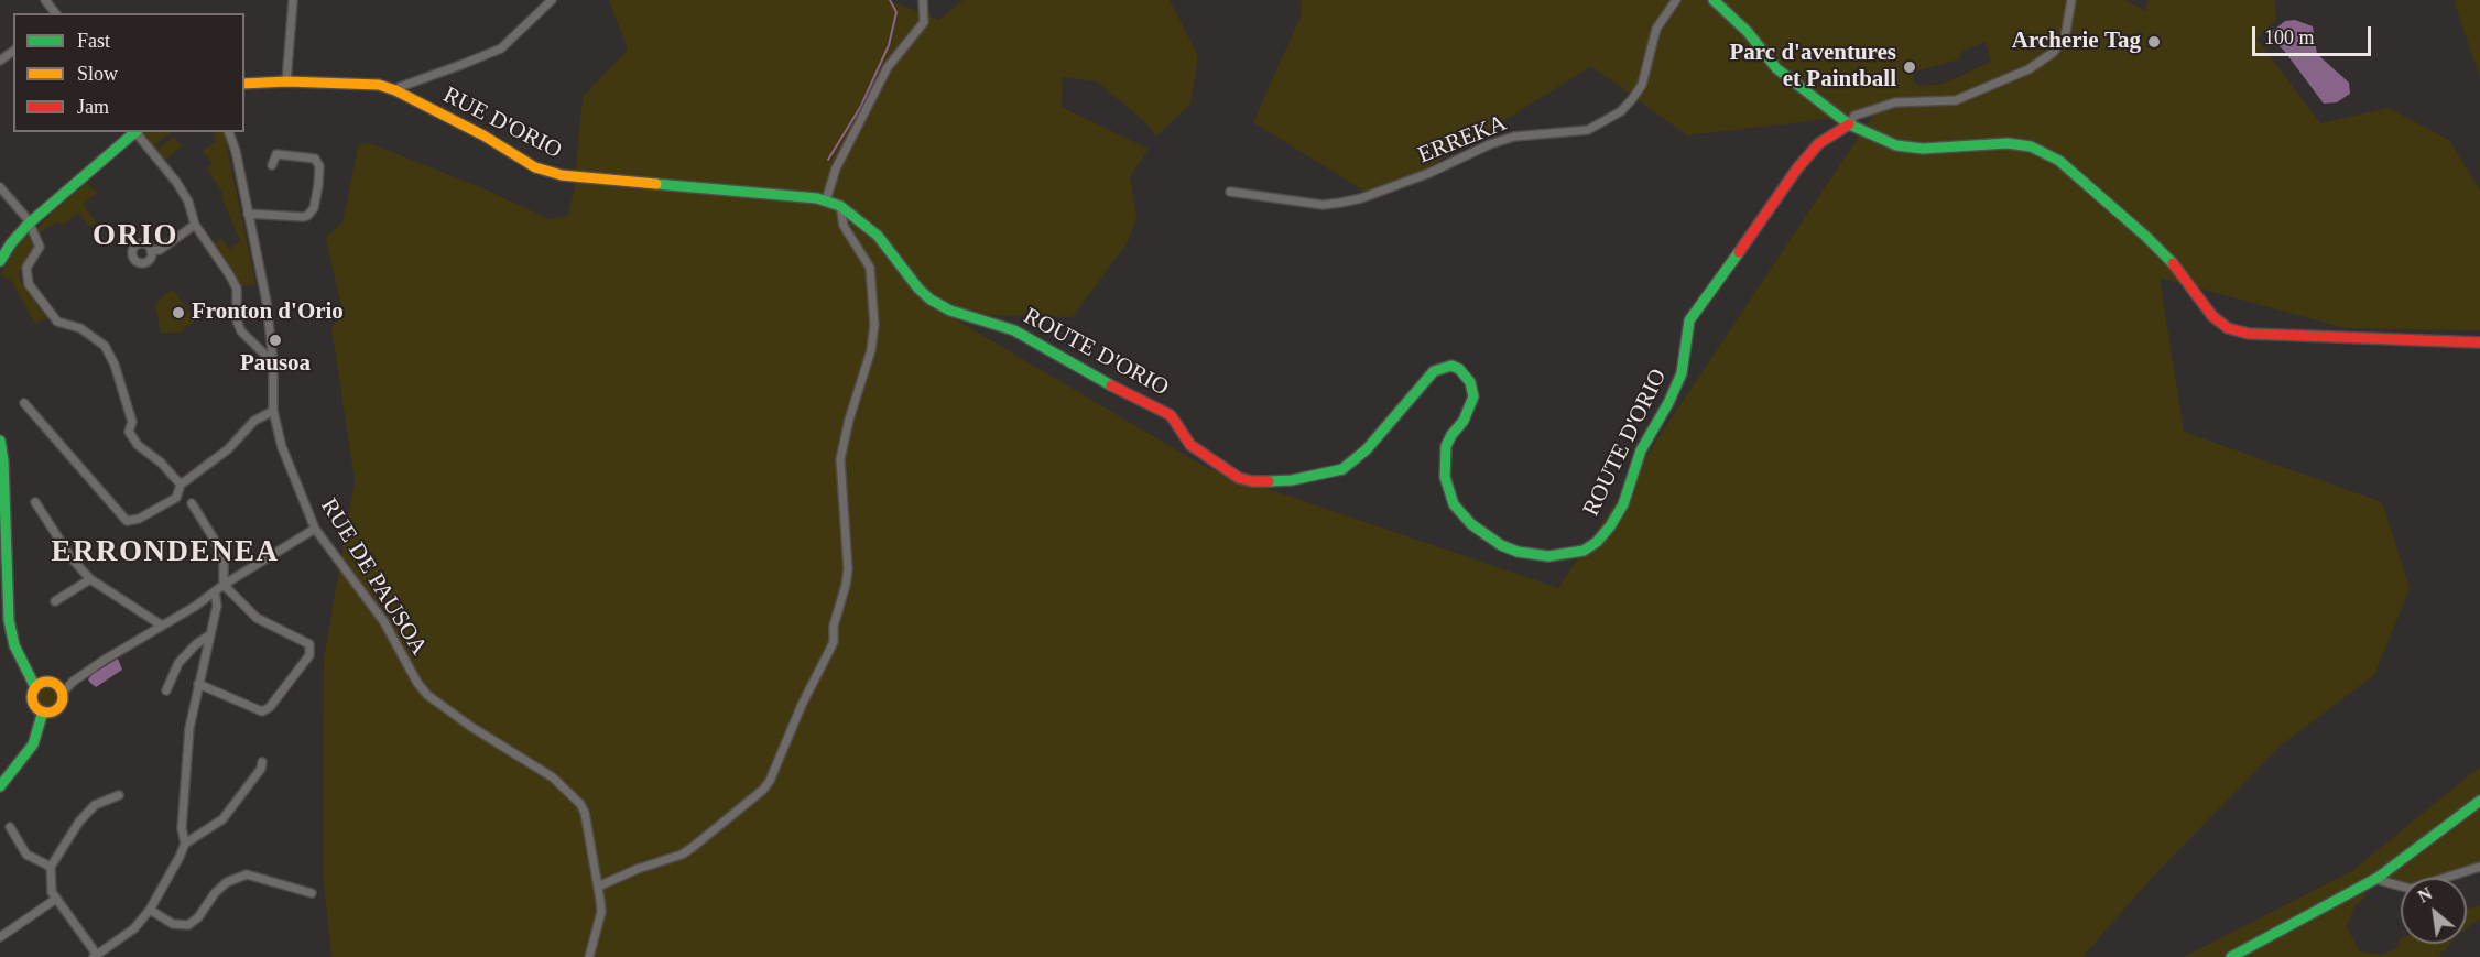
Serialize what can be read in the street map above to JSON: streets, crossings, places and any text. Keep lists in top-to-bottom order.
{
  "streets": {
    "street": [
      "RUE D'ORIO",
      "ERREKA",
      "ROUTE D'ORIO",
      "RUE DE PAUSOA"
    ]
  },
  "crossings": [
    ["RUE D'ORIO", "ROUTE D'ORIO"]
  ],
  "districts": ["ORIO", "ERRONDENEA"],
  "places": [
    "Archerie Tag",
    "Parc d'aventures et Paintball",
    "Fronton d'Orio",
    "Pausoa"
  ],
  "legend": ["Fast", "Slow", "Jam"],
  "scale_bar": "100 m",
  "north": "top left"
}
